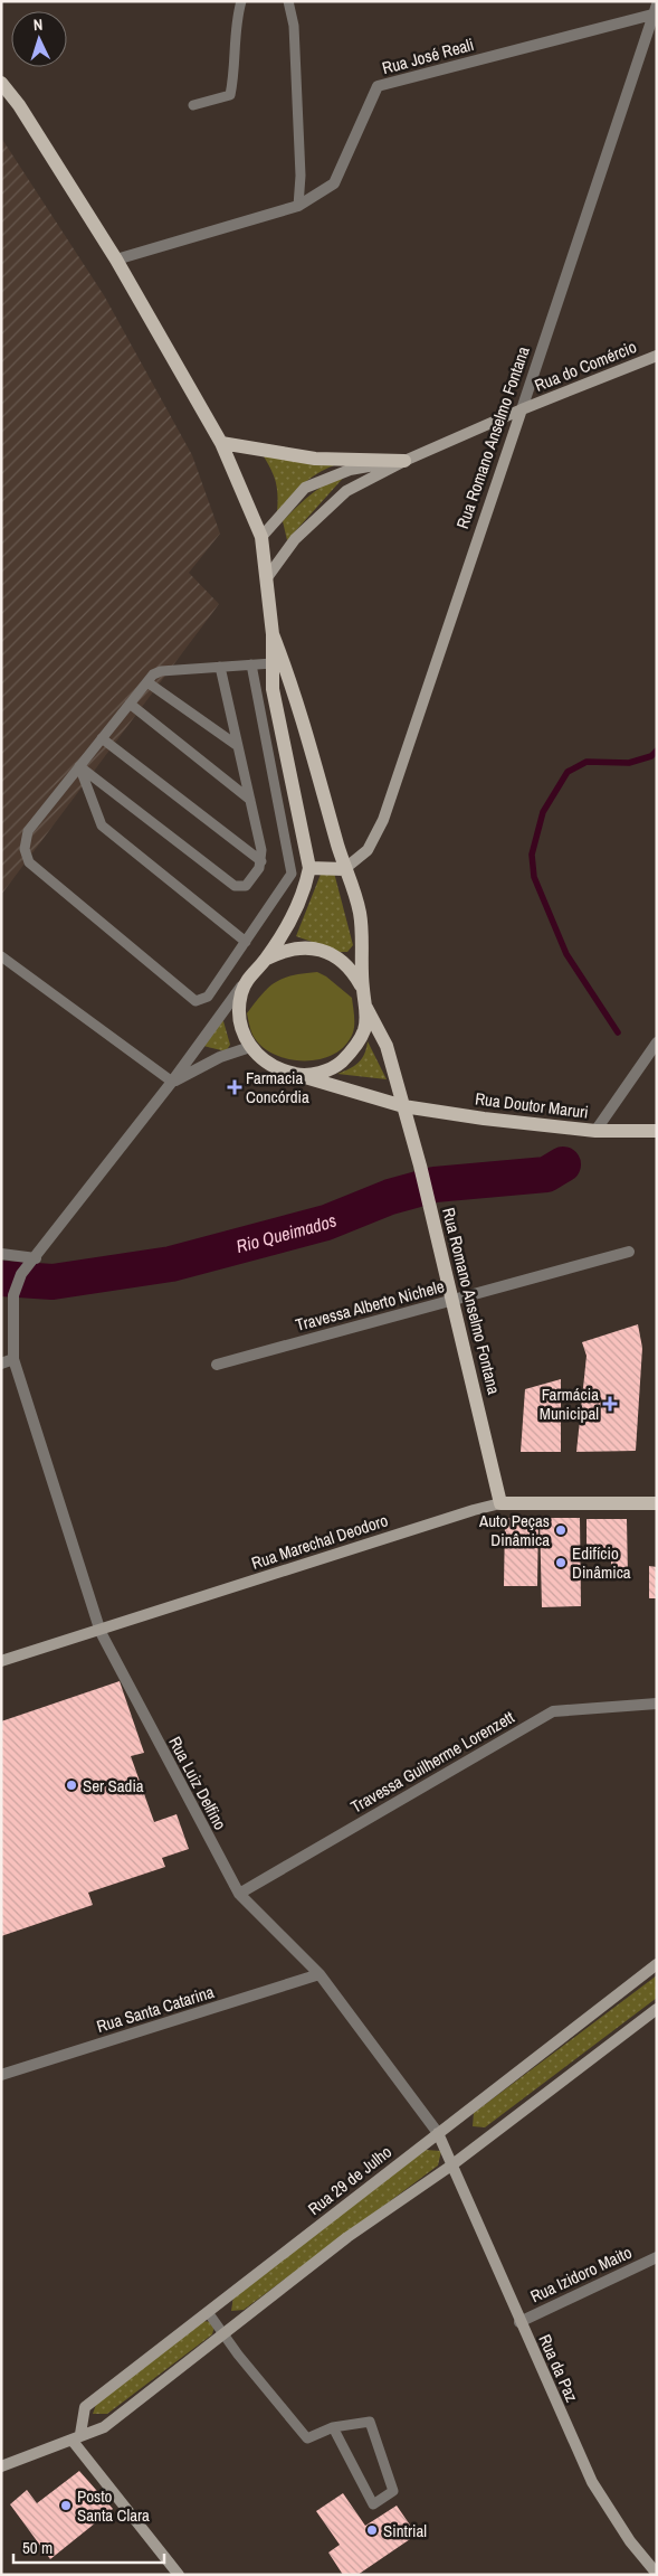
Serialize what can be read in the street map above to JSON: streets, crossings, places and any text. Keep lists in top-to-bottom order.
{
  "streets": {
    "main road": ["Rua Romano Anselmo Fontana", "Rua Doutor Maruri", "Rua Marechal Deodoro"],
    "street": [
      "Rua José Reali",
      "Rua do Comércio",
      "Travessa Alberto Nichele",
      "Travessa Guilherme Lorenzett",
      "Rua Luiz Delfino",
      "Rua Santa Catarina",
      "Rua 29 de Julho",
      "Rua Izidoro Maito",
      "Rua da Paz"
    ]
  },
  "crossings": [
    ["Rua José Reali", "Rua Romano Anselmo Fontana"],
    ["Rua do Comércio", "Rua Romano Anselmo Fontana"],
    ["Rua Romano Anselmo Fontana", "Rua Doutor Maruri"],
    ["Rua Romano Anselmo Fontana", "Travessa Alberto Nichele"],
    ["Rua Romano Anselmo Fontana", "Rua Marechal Deodoro"],
    ["Rua Marechal Deodoro", "Rua Luiz Delfino"],
    ["Travessa Guilherme Lorenzett", "Rua Luiz Delfino"],
    ["Rua Luiz Delfino", "Rua Santa Catarina"],
    ["Rua Luiz Delfino", "Rua 29 de Julho"],
    ["Rua Luiz Delfino", "Rua da Paz"],
    ["Rua Izidoro Maito", "Rua da Paz"]
  ],
  "water": ["Rio Queimados"],
  "places": {
    "health": ["Farmacia Concórdia", "Farmácia Municipal"],
    "other": [
      "Auto Peças Dinâmica",
      "Edifício Dinâmica",
      "Ser Sadia",
      "Posto Santa Clara",
      "Sintrial"
    ]
  },
  "scale_bar": "50 m",
  "north": "top"
}
